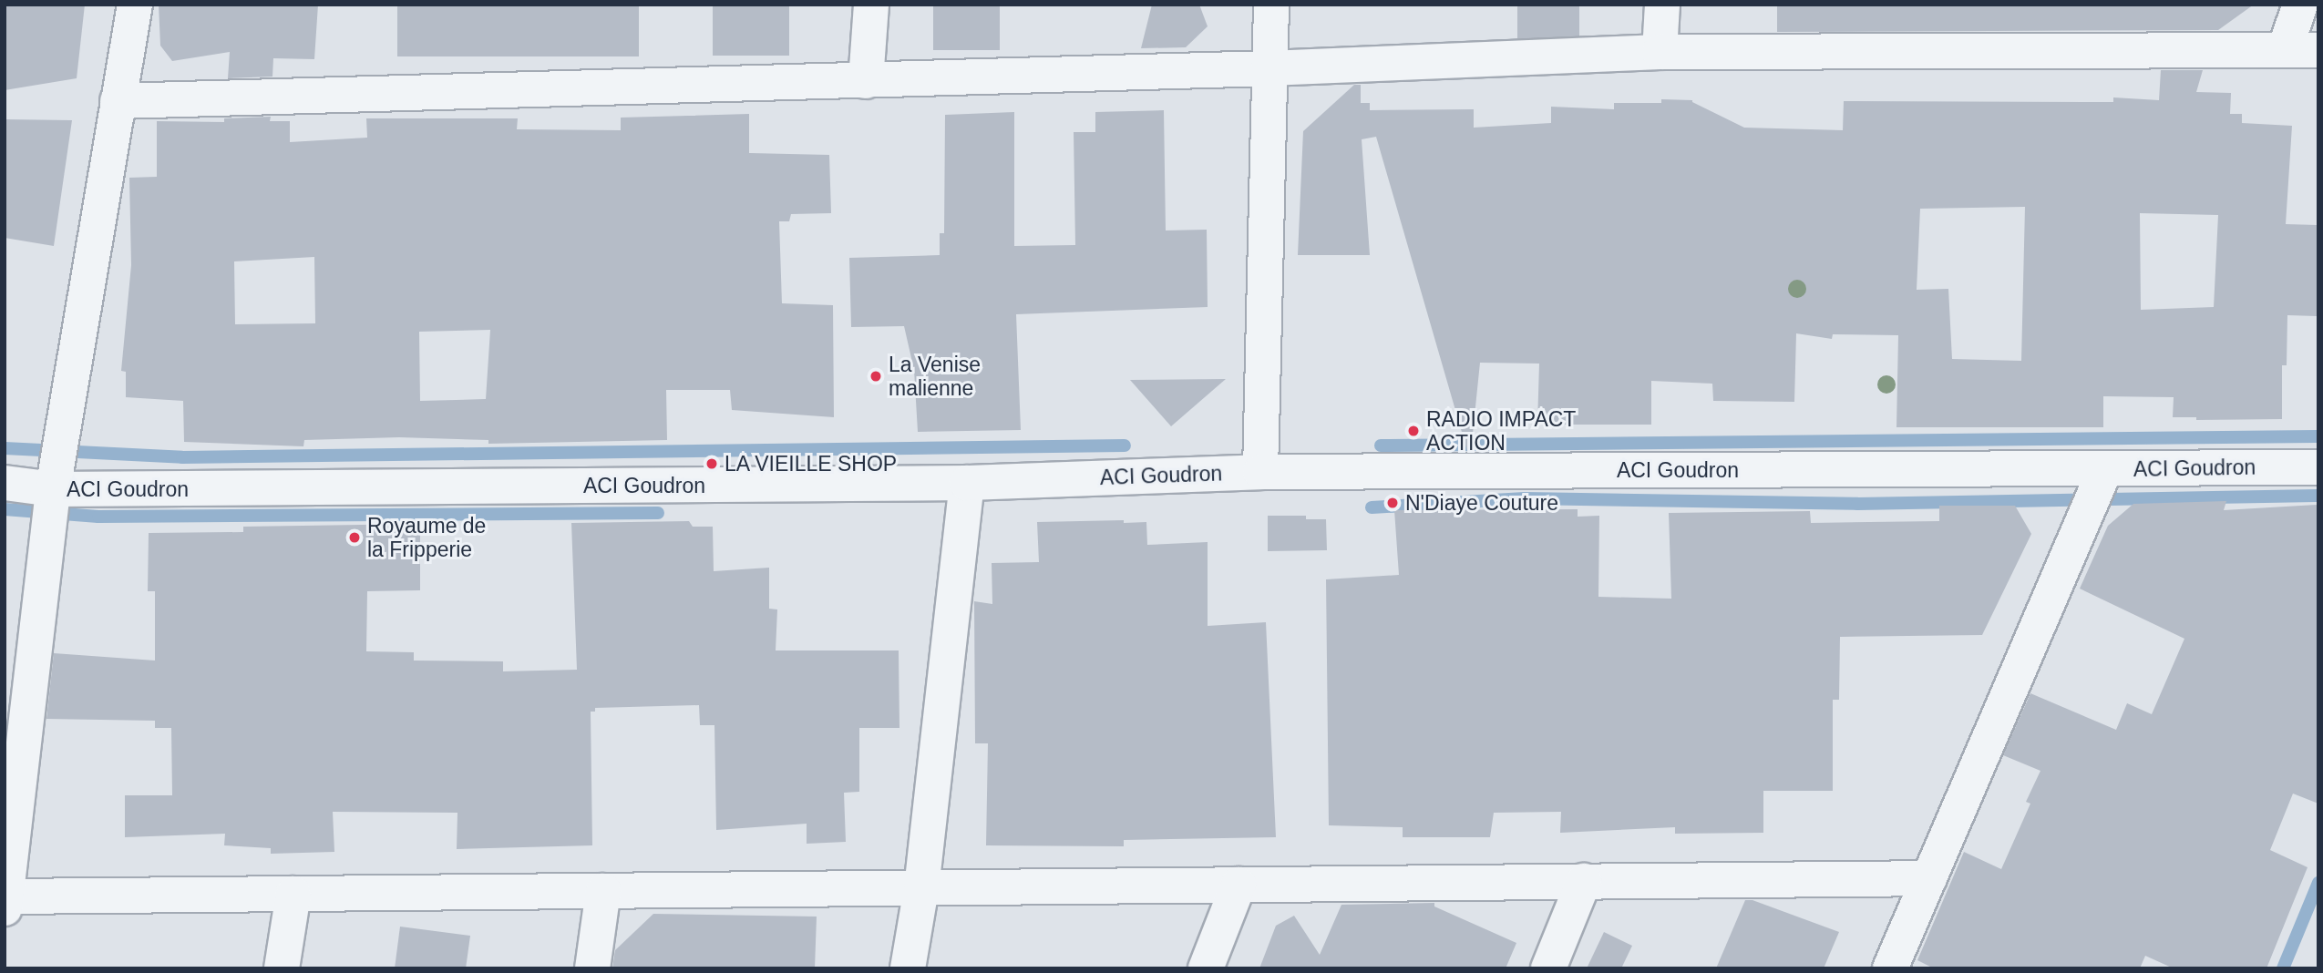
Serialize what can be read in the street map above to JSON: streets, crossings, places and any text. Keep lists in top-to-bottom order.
{
  "streets": {
    "street": ["ACI Goudron"]
  },
  "places": [
    "La Venise malienne",
    "RADIO IMPACT ACTION",
    "LA VIEILLE SHOP",
    "N'Diaye Couture",
    "Royaume de la Fripperie"
  ]
}
